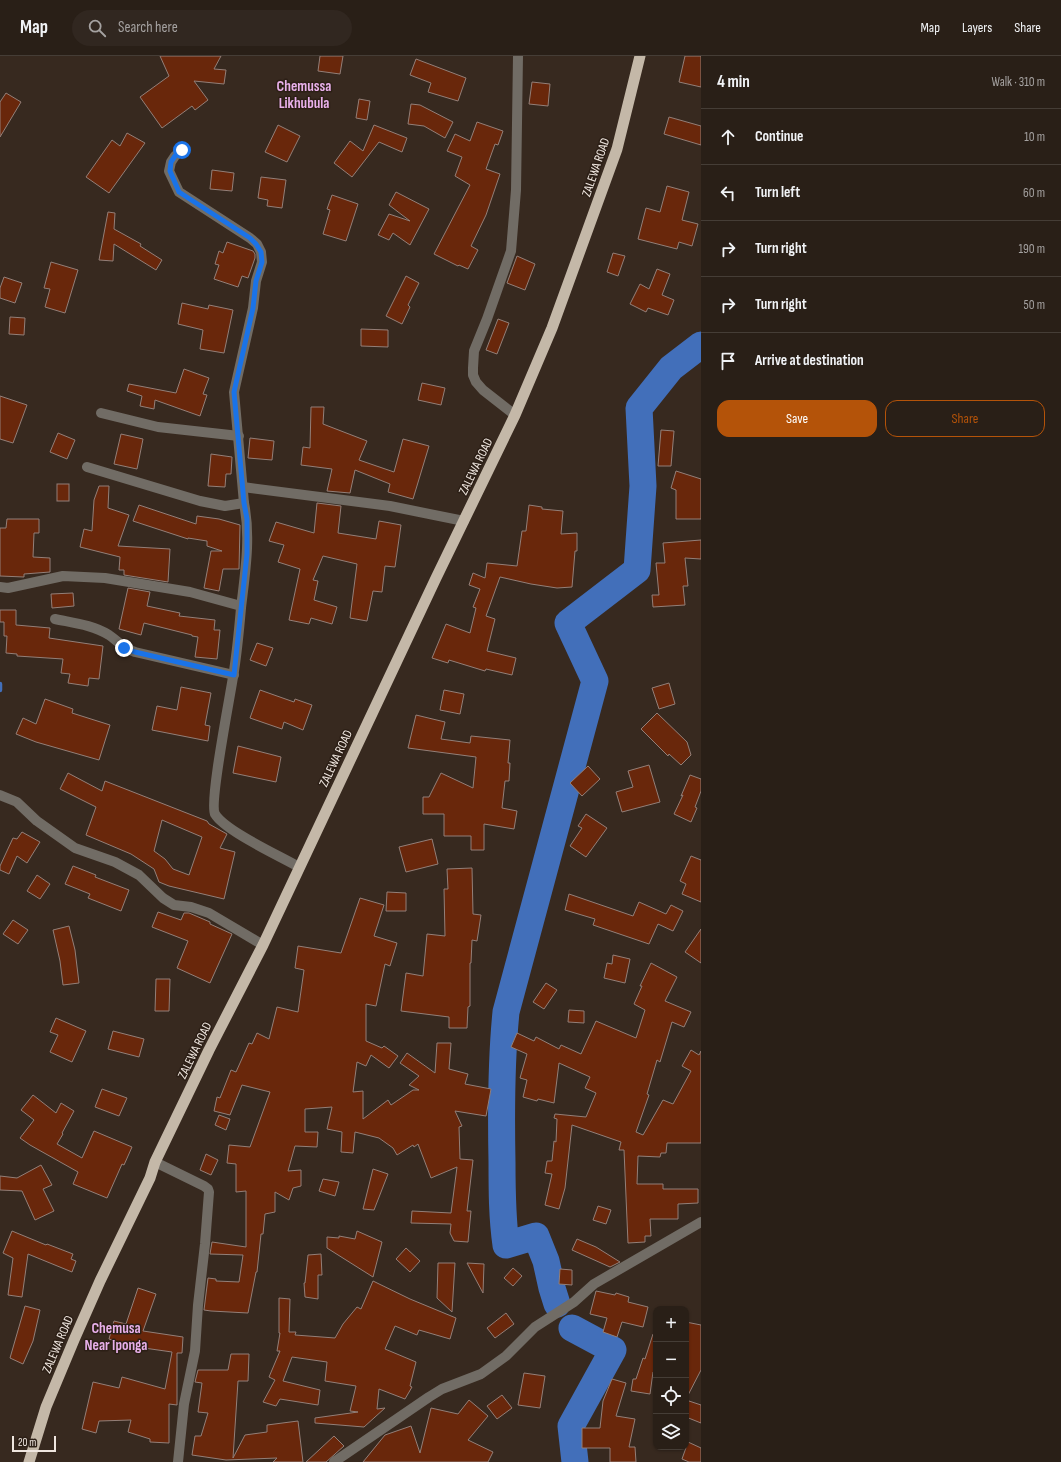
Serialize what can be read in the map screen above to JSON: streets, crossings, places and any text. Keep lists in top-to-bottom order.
{
  "streets": {
    "highway": ["ZALEWA ROAD"]
  },
  "districts": ["Chemussa Likhubula", "Chemusa Near Iponga"],
  "scale_bar": "20 m",
  "page": {
    "header": "Map",
    "search": "Search here",
    "nav": ["Map", "Layers", "Share"],
    "heading": ["4 min", "Walk · 310 m"],
    "list": [
      ["Continue", "10 m"],
      ["Turn left", "60 m"],
      ["Turn right", "190 m"],
      ["Turn right", "50 m"],
      "Arrive at destination"
    ],
    "buttons": ["Save", "Share"],
    "map_buttons": ["+", "−"],
    "scale": "20 m"
  }
}
